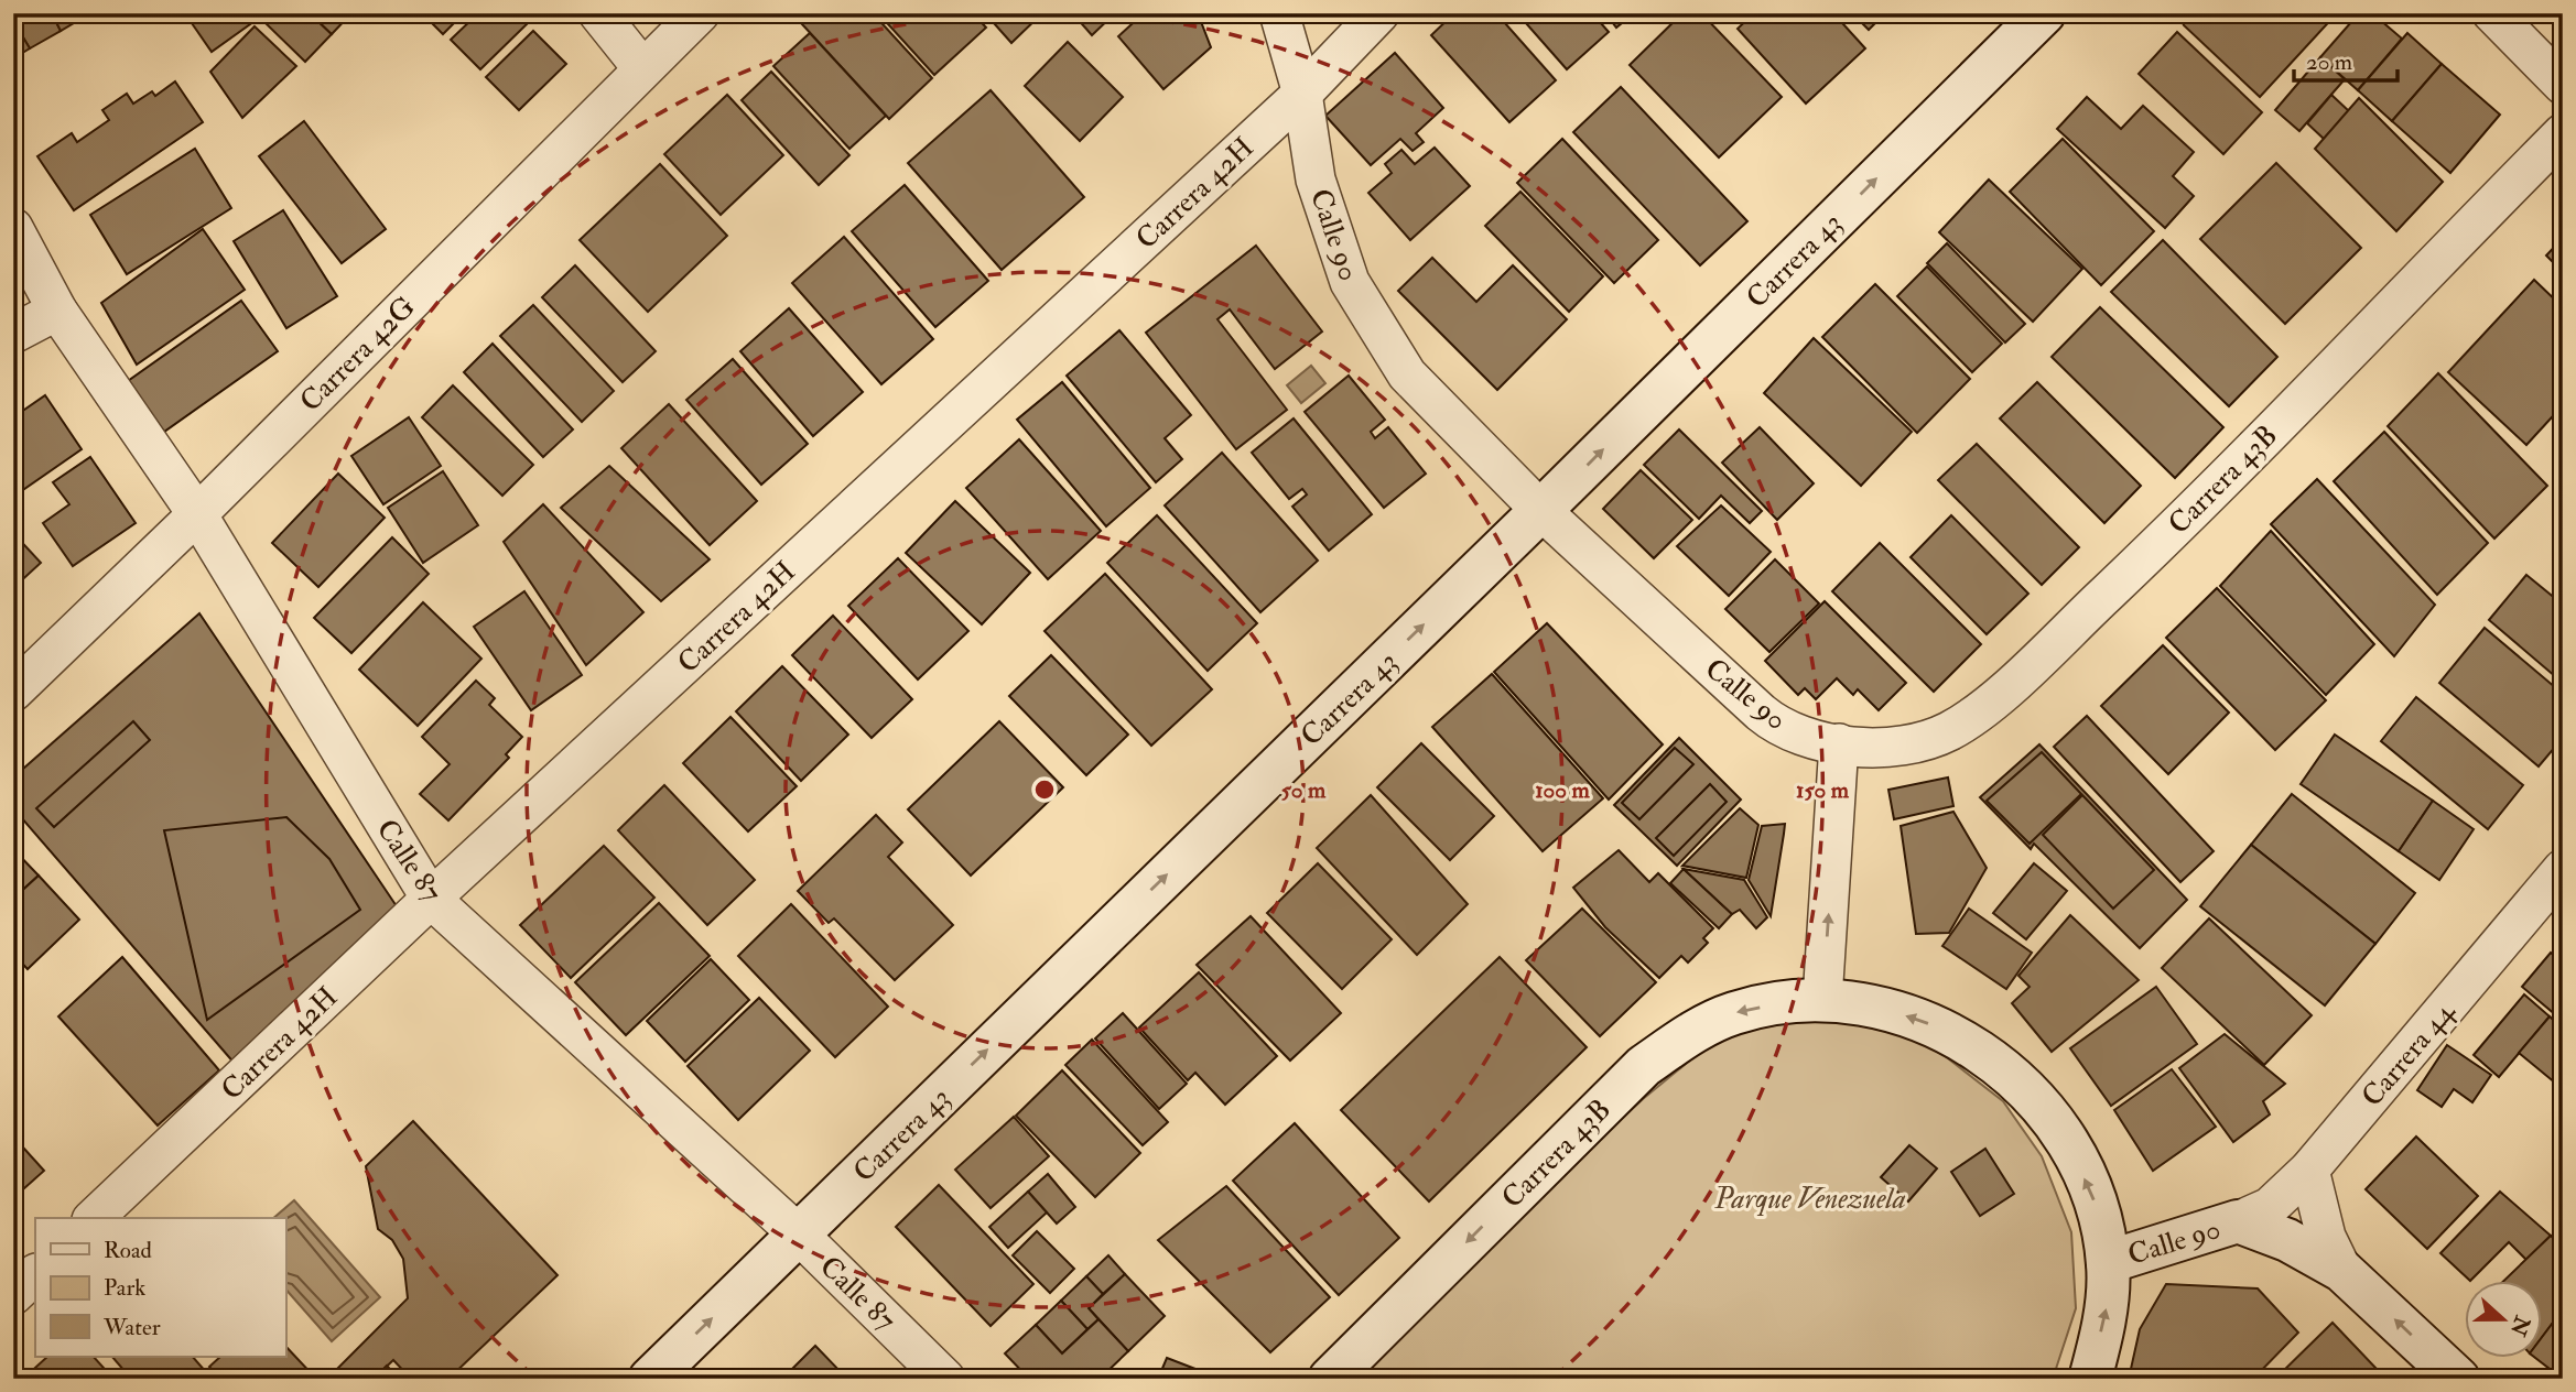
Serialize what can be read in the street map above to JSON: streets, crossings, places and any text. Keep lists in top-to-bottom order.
{
  "streets": {
    "street": [
      "Carrera 42H",
      "Calle 90",
      "Carrera 43",
      "Carrera 42G",
      "Carrera 43B",
      "Calle 87",
      "Carrera 44"
    ]
  },
  "crossings": [
    ["Carrera 42H", "Calle 90"],
    ["Carrera 42H", "Calle 87"],
    ["Calle 90", "Carrera 43"],
    ["Calle 90", "Carrera 43B"],
    ["Calle 90", "Carrera 44"],
    ["Carrera 43", "Calle 87"],
    ["Carrera 42G", "Calle 87"]
  ],
  "one_way": ["Carrera 43", "Carrera 43B"],
  "parks": ["Parque Venezuela"],
  "legend": ["Road", "Park", "Water"],
  "scale_bar": "20 m",
  "north": "right",
  "rings": ["50 m", "100 m", "150 m"]
}
